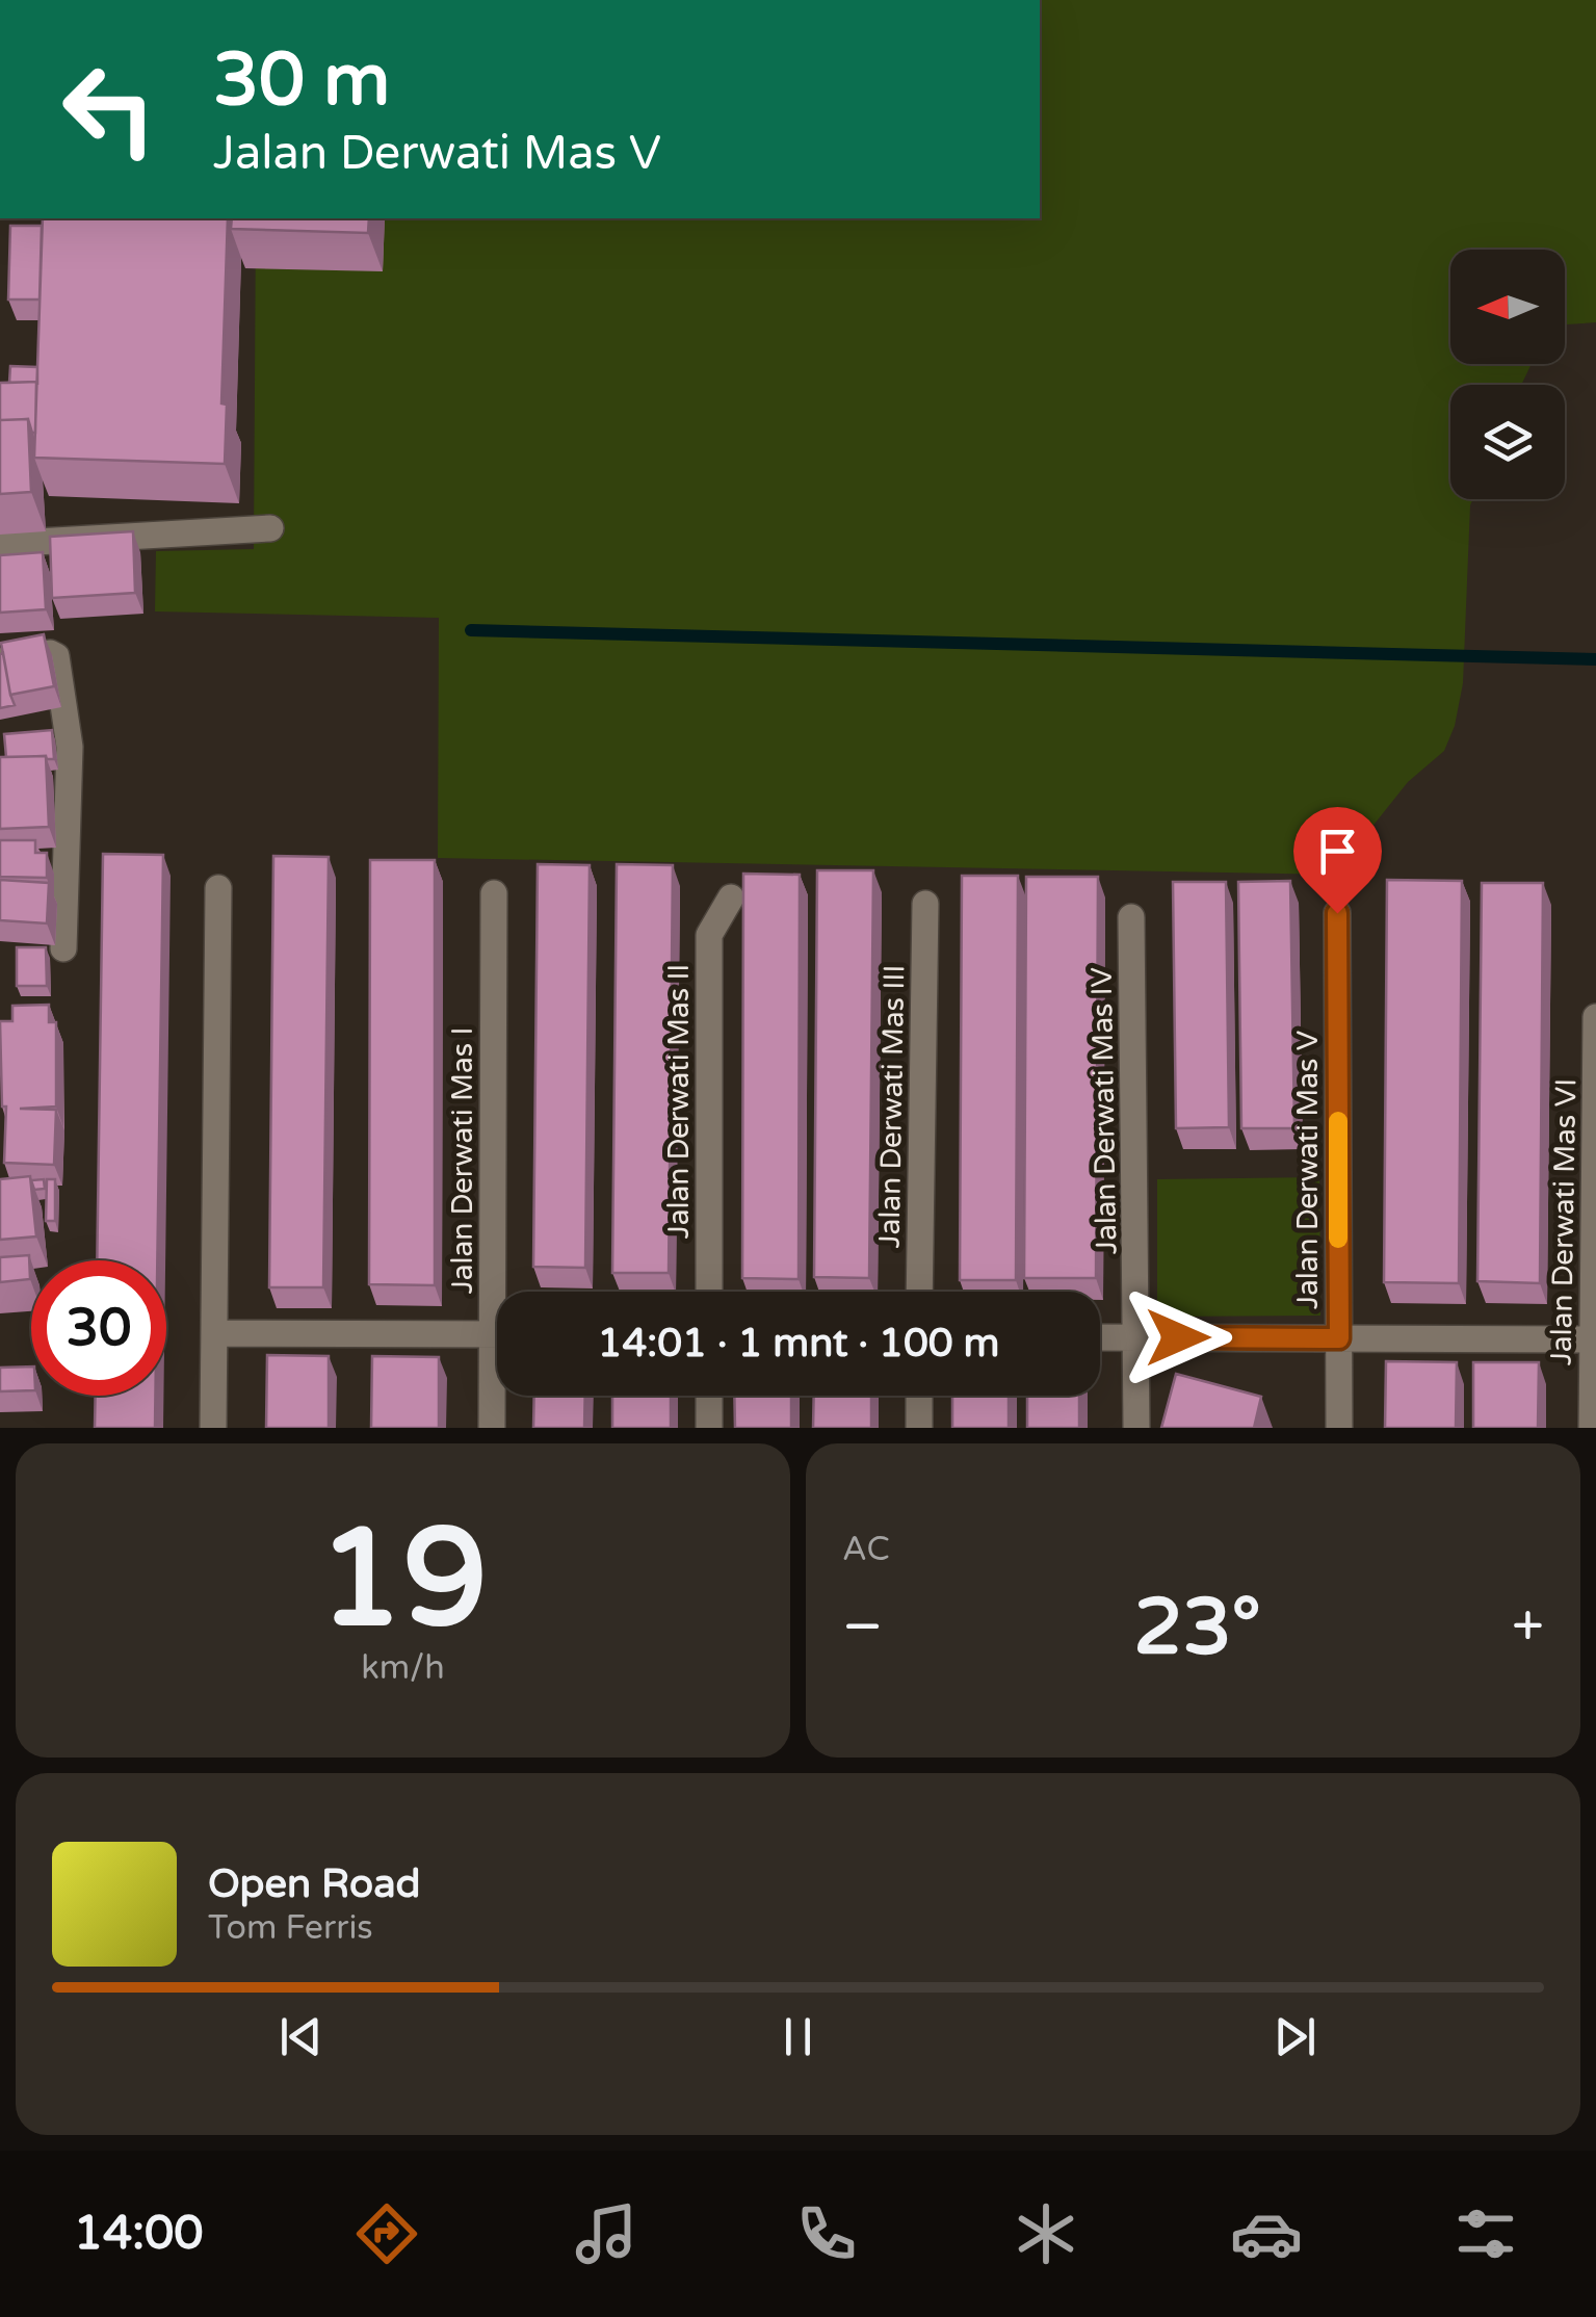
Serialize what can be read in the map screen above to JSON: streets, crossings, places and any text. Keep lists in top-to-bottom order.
{
  "streets": {
    "street": [
      "Jalan Derwati Mas II",
      "Jalan Derwati Mas III",
      "Jalan Derwati Mas IV",
      "Jalan Derwati Mas I",
      "Jalan Derwati Mas V",
      "Jalan Derwati Mas VI"
    ]
  },
  "north": "left",
  "page": {
    "turn": ["30 m", "Jalan Derwati Mas V"],
    "limit": "30",
    "trip": "14:01 · 1 mnt · 100 m",
    "tile": [
      ["19", "km/h"],
      "AC"
    ],
    "heat": ["−", "23°", "+"],
    "song": ["Open Road", "Tom Ferris"],
    "tabs": "14:00"
  }
}
